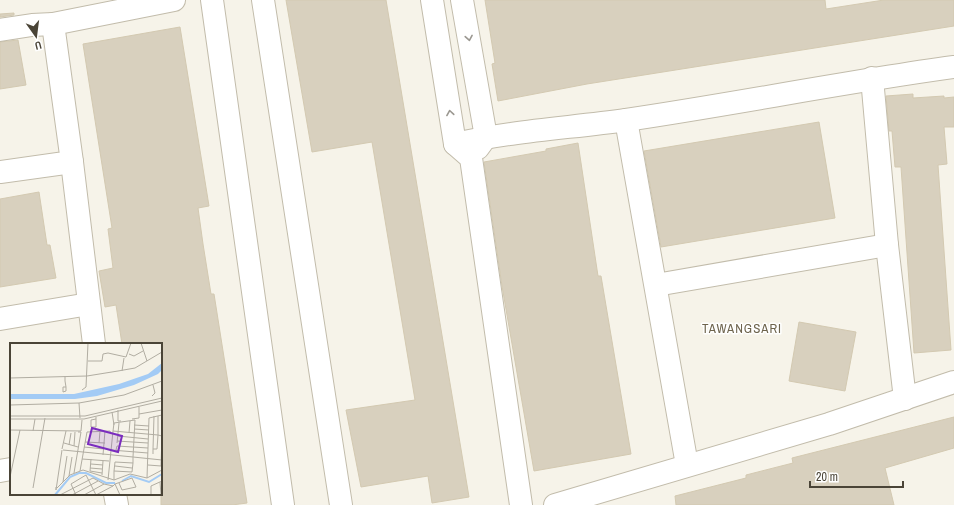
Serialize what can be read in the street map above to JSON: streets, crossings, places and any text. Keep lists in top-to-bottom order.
{
  "districts": ["TAWANGSARI"],
  "scale_bar": "20 m",
  "north": "bottom"
}
